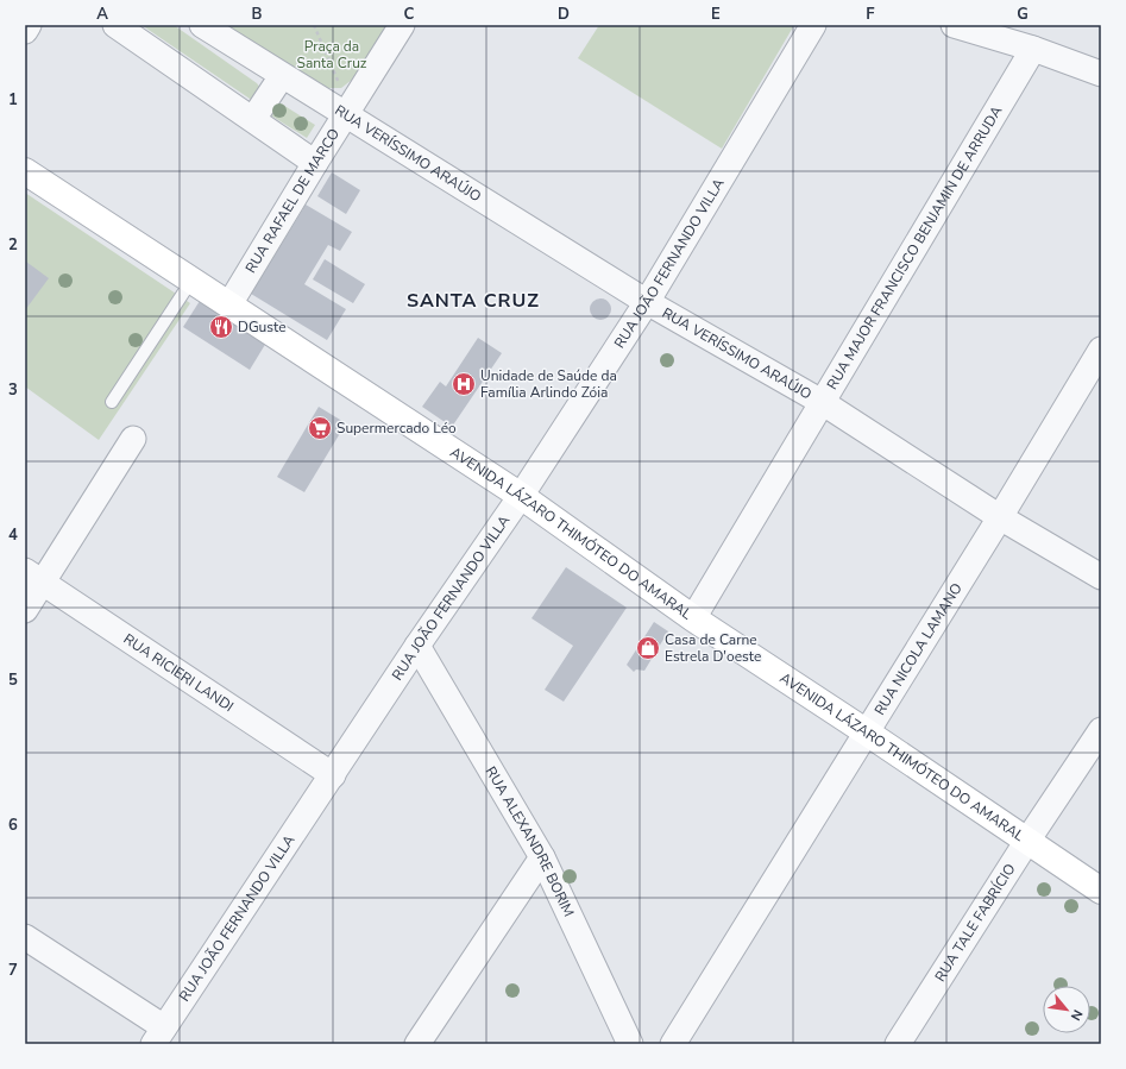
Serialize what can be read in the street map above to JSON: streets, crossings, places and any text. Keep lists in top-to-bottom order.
{
  "streets": {
    "main road": ["AVENIDA LÁZARO THIMÓTEO DO AMARAL"],
    "street": [
      "RUA VERÍSSIMO ARAÚJO",
      "RUA RAFAEL DE MARCO",
      "RUA MAJOR FRANCISCO BENJAMIN DE ARRUDA",
      "RUA JOÃO FERNANDO VILLA",
      "RUA NICOLA LAMANO",
      "RUA RICIERI LANDI",
      "RUA ALEXANDRE BORIM",
      "RUA TALE FABRÍCIO"
    ]
  },
  "crossings": [
    ["RUA VERÍSSIMO ARAÚJO", "RUA RAFAEL DE MARCO"],
    ["RUA VERÍSSIMO ARAÚJO", "RUA MAJOR FRANCISCO BENJAMIN DE ARRUDA"],
    ["RUA VERÍSSIMO ARAÚJO", "RUA JOÃO FERNANDO VILLA"],
    ["RUA VERÍSSIMO ARAÚJO", "RUA NICOLA LAMANO"],
    ["RUA RAFAEL DE MARCO", "AVENIDA LÁZARO THIMÓTEO DO AMARAL"],
    ["RUA MAJOR FRANCISCO BENJAMIN DE ARRUDA", "AVENIDA LÁZARO THIMÓTEO DO AMARAL"],
    ["RUA JOÃO FERNANDO VILLA", "AVENIDA LÁZARO THIMÓTEO DO AMARAL"],
    ["RUA JOÃO FERNANDO VILLA", "RUA RICIERI LANDI"],
    ["RUA JOÃO FERNANDO VILLA", "RUA ALEXANDRE BORIM"],
    ["AVENIDA LÁZARO THIMÓTEO DO AMARAL", "RUA NICOLA LAMANO"],
    ["AVENIDA LÁZARO THIMÓTEO DO AMARAL", "RUA TALE FABRÍCIO"]
  ],
  "districts": ["SANTA CRUZ"],
  "parks": ["Praça da Santa Cruz"],
  "places": {
    "restaurant": ["DGuste"],
    "hospital": ["Unidade de Saúde da Família Arlindo Zóia"],
    "supermarket": ["Supermercado Léo"],
    "shop": ["Casa de Carne Estrela D'oeste"]
  },
  "north": "bottom right",
  "grid": {
    "columns": [
      "A",
      "B",
      "C",
      "D",
      "E",
      "F",
      "G"
    ],
    "rows": [
      "1",
      "2",
      "3",
      "4",
      "5",
      "6",
      "7"
    ]
  }
}
